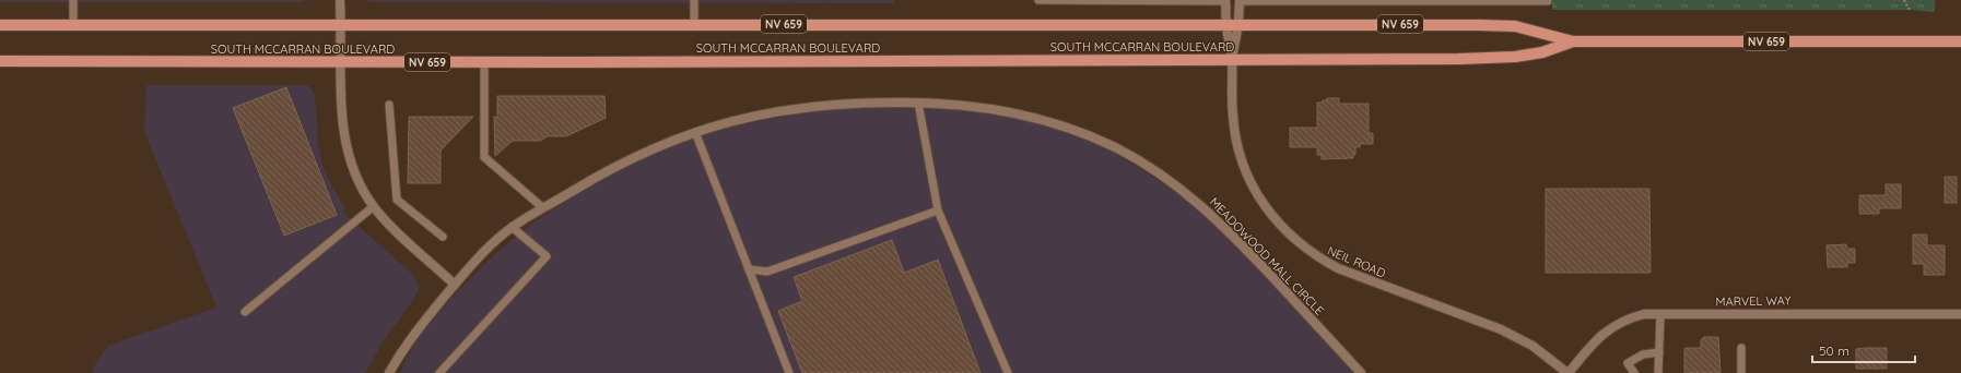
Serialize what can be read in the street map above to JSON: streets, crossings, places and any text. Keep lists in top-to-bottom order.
{
  "streets": {
    "main road": ["NV 659", "SOUTH MCCARRAN BOULEVARD"],
    "street": ["MEADOWOOD MALL CIRCLE", "NEIL ROAD", "MARVEL WAY"]
  },
  "crossings": [
    ["SOUTH MCCARRAN BOULEVARD", "NEIL ROAD"],
    ["NEIL ROAD", "MARVEL WAY"]
  ],
  "scale_bar": "50 m"
}
